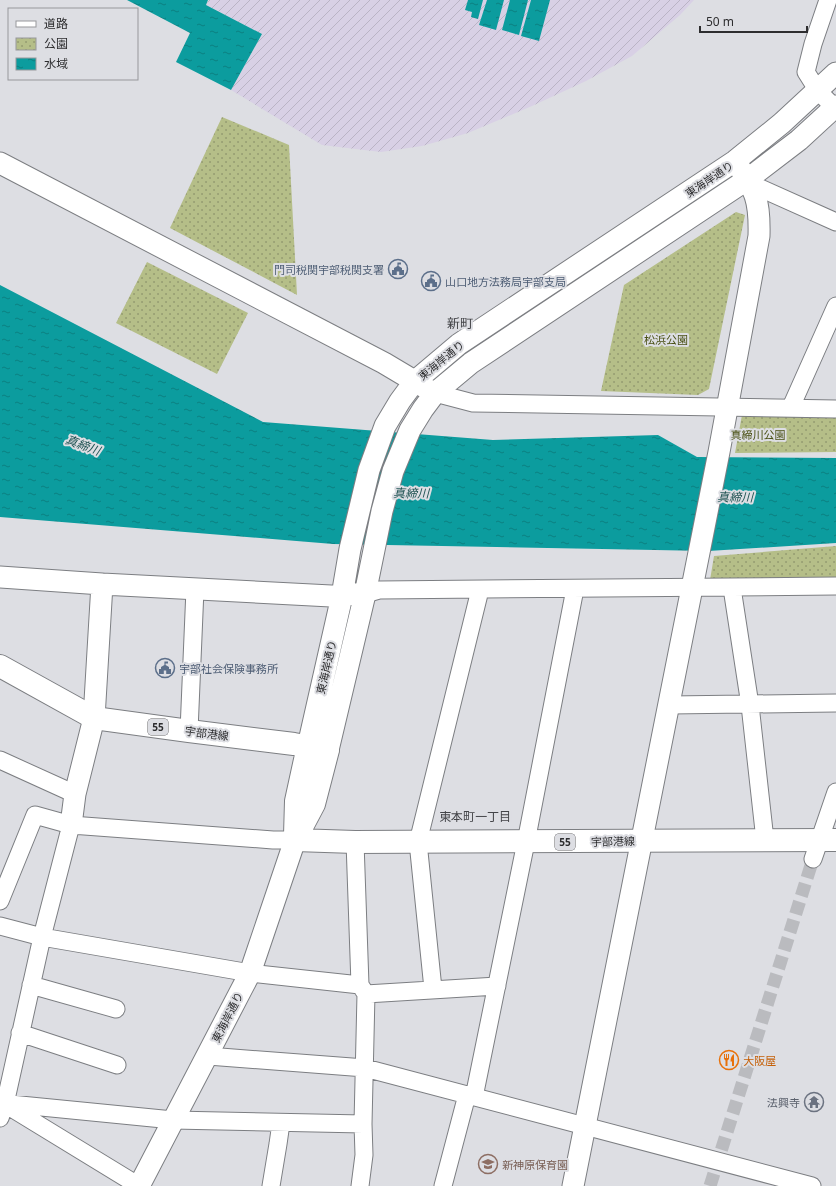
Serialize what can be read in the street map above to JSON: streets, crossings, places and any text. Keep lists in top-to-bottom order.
{
  "streets": {
    "main road": ["55", "宇部港線"],
    "street": ["東海岸通り"]
  },
  "crossings": [
    ["東海岸通り", "宇部港線"]
  ],
  "districts": ["新町", "東本町一丁目"],
  "water": ["真締川"],
  "parks": ["松浜公園", "真締川公園"],
  "places": {
    "public building": ["門司税関宇部税関支署", "山口地方法務局宇部支局", "宇部社会保険事務所"],
    "restaurant": ["大阪屋"],
    "temple": ["法興寺"],
    "school or university": ["新神原保育園"]
  },
  "legend": ["道路", "公園", "水域"],
  "scale_bar": "50 m"
}
